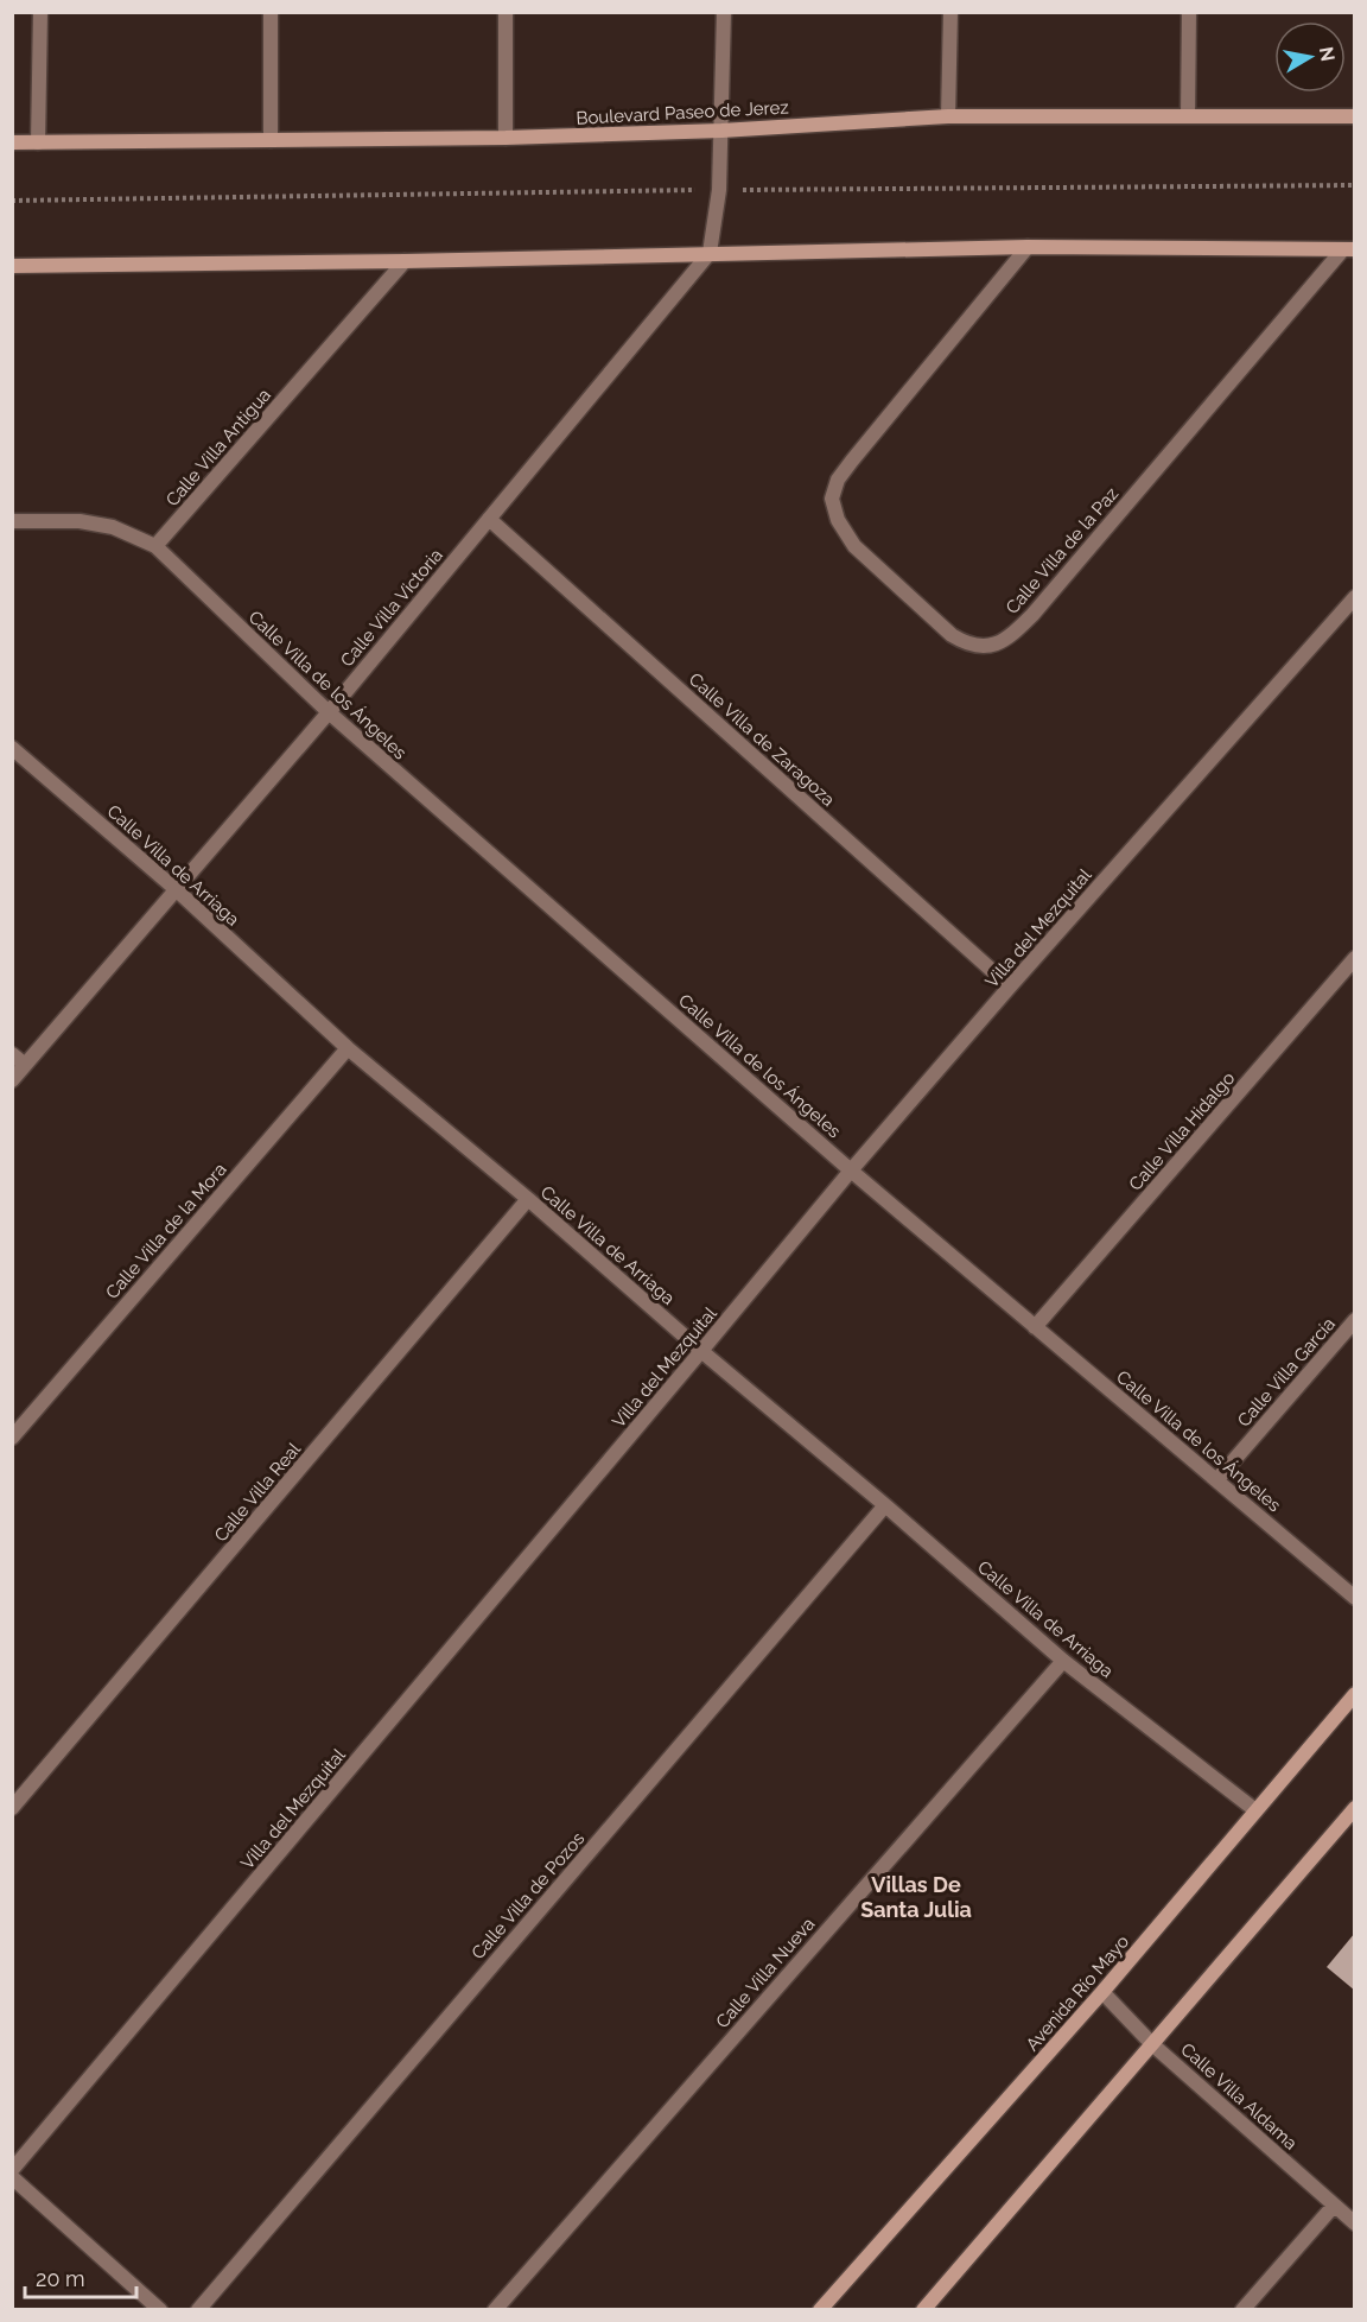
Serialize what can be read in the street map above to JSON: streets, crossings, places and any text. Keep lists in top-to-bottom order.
{
  "streets": {
    "main road": ["Boulevard Paseo de Jerez", "Avenida Río Mayo"],
    "street": [
      "Calle Villa Antigua",
      "Calle Villa de la Paz",
      "Calle Villa Victoria",
      "Calle Villa de los Ángeles",
      "Calle Villa de Zaragoza",
      "Calle Villa de Arriaga",
      "Villa del Mezquital",
      "Calle Villa Hidalgo",
      "Calle Villa de la Mora",
      "Calle Villa García",
      "Calle Villa Real",
      "Calle Villa de Pozos",
      "Calle Villa Nueva",
      "Calle Villa Aldama"
    ]
  },
  "crossings": [
    ["Calle Villa Antigua", "Calle Villa de los Ángeles"],
    ["Calle Villa Victoria", "Calle Villa de los Ángeles"],
    ["Calle Villa Victoria", "Calle Villa de Zaragoza"],
    ["Calle Villa Victoria", "Calle Villa de Arriaga"],
    ["Calle Villa de los Ángeles", "Villa del Mezquital"],
    ["Calle Villa de los Ángeles", "Calle Villa Hidalgo"],
    ["Calle Villa de los Ángeles", "Calle Villa García"],
    ["Calle Villa de Zaragoza", "Villa del Mezquital"],
    ["Calle Villa de Arriaga", "Villa del Mezquital"],
    ["Calle Villa de Arriaga", "Calle Villa de la Mora"],
    ["Calle Villa de Arriaga", "Calle Villa Real"],
    ["Calle Villa de Arriaga", "Calle Villa de Pozos"],
    ["Calle Villa de Arriaga", "Calle Villa Nueva"],
    ["Calle Villa de Arriaga", "Avenida Río Mayo"],
    ["Avenida Río Mayo", "Calle Villa Aldama"]
  ],
  "districts": ["Villas De Santa Julia"],
  "scale_bar": "20 m",
  "north": "right"
}
